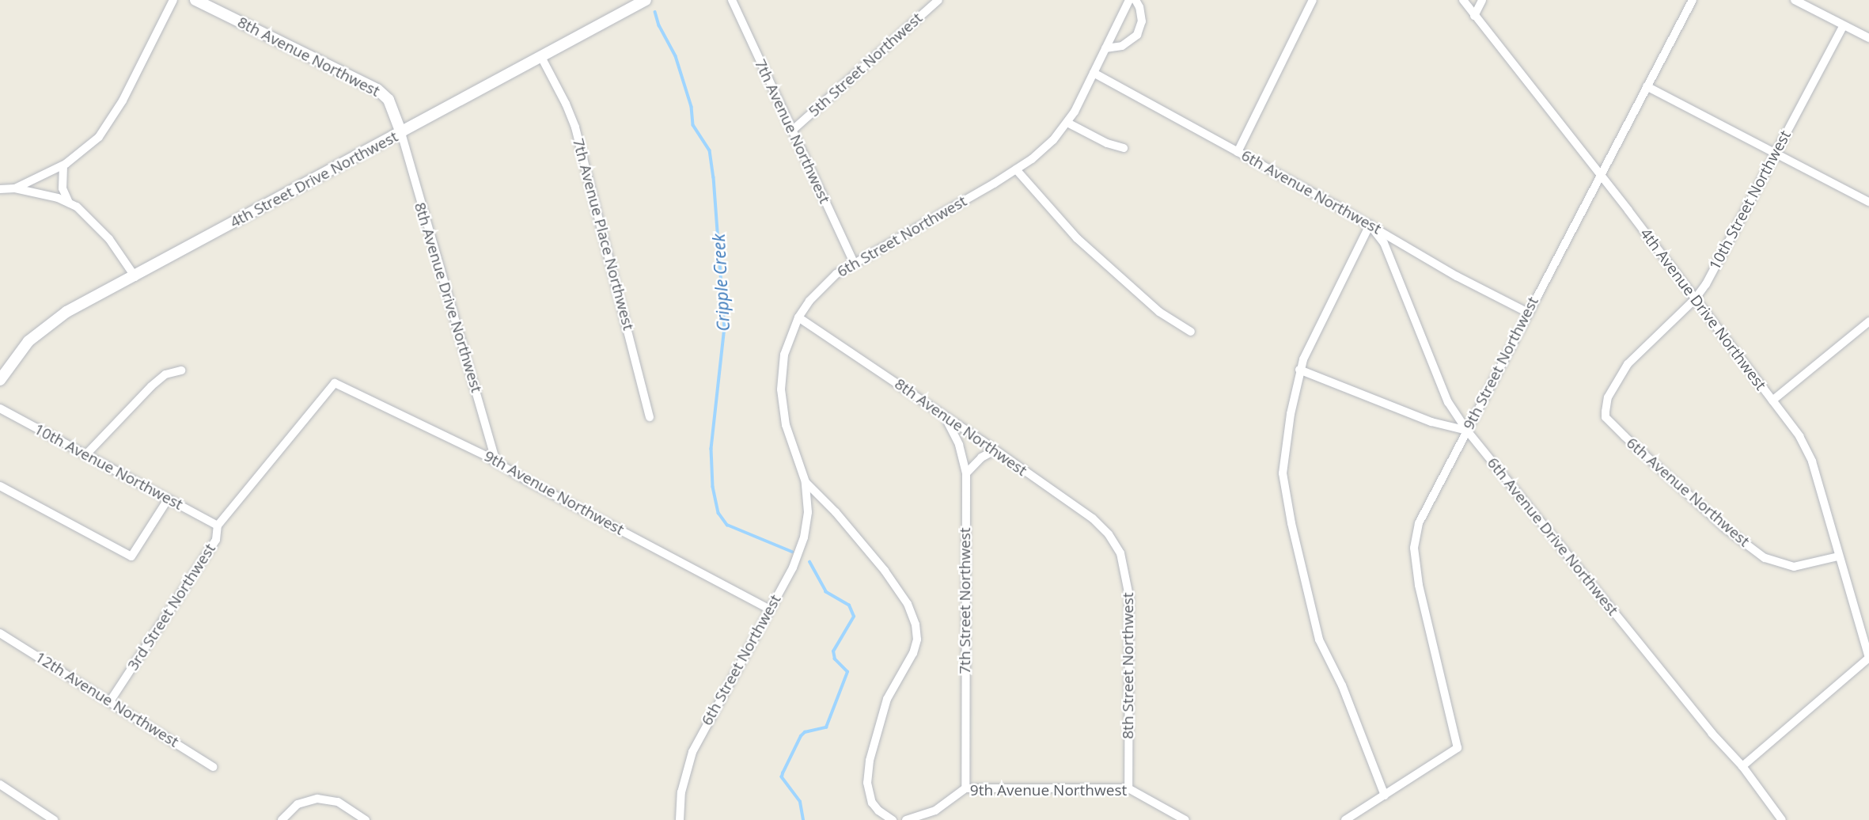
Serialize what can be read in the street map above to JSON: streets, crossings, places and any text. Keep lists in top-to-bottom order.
{
  "streets": {
    "main road": ["8th Avenue Northwest", "4th Street Drive Northwest"],
    "street": [
      "5th Street Northwest",
      "7th Avenue Northwest",
      "6th Avenue Northwest",
      "10th Street Northwest",
      "7th Avenue Place Northwest",
      "6th Street Northwest",
      "8th Avenue Drive Northwest",
      "4th Avenue Drive Northwest",
      "9th Street Northwest",
      "10th Avenue Northwest",
      "9th Avenue Northwest",
      "6th Avenue Drive Northwest",
      "7th Street Northwest",
      "3rd Street Northwest",
      "8th Street Northwest",
      "12th Avenue Northwest"
    ]
  },
  "crossings": [
    ["8th Avenue Northwest", "4th Street Drive Northwest"],
    ["8th Avenue Northwest", "6th Street Northwest"],
    ["8th Avenue Northwest", "8th Avenue Drive Northwest"],
    ["8th Avenue Northwest", "7th Street Northwest"],
    ["8th Avenue Northwest", "8th Street Northwest"],
    ["5th Street Northwest", "7th Avenue Northwest"],
    ["7th Avenue Northwest", "6th Street Northwest"],
    ["4th Street Drive Northwest", "7th Avenue Place Northwest"],
    ["4th Street Drive Northwest", "8th Avenue Drive Northwest"],
    ["6th Avenue Northwest", "10th Street Northwest"],
    ["6th Avenue Northwest", "6th Street Northwest"],
    ["6th Avenue Northwest", "4th Avenue Drive Northwest"],
    ["6th Avenue Northwest", "9th Street Northwest"],
    ["6th Avenue Northwest", "6th Avenue Drive Northwest"],
    ["10th Street Northwest", "4th Avenue Drive Northwest"],
    ["6th Street Northwest", "9th Avenue Northwest"],
    ["8th Avenue Drive Northwest", "9th Avenue Northwest"],
    ["4th Avenue Drive Northwest", "9th Street Northwest"],
    ["9th Street Northwest", "6th Avenue Drive Northwest"],
    ["10th Avenue Northwest", "3rd Street Northwest"],
    ["9th Avenue Northwest", "7th Street Northwest"],
    ["9th Avenue Northwest", "3rd Street Northwest"],
    ["9th Avenue Northwest", "8th Street Northwest"],
    ["3rd Street Northwest", "12th Avenue Northwest"]
  ],
  "water": ["Cripple Creek"]
}
